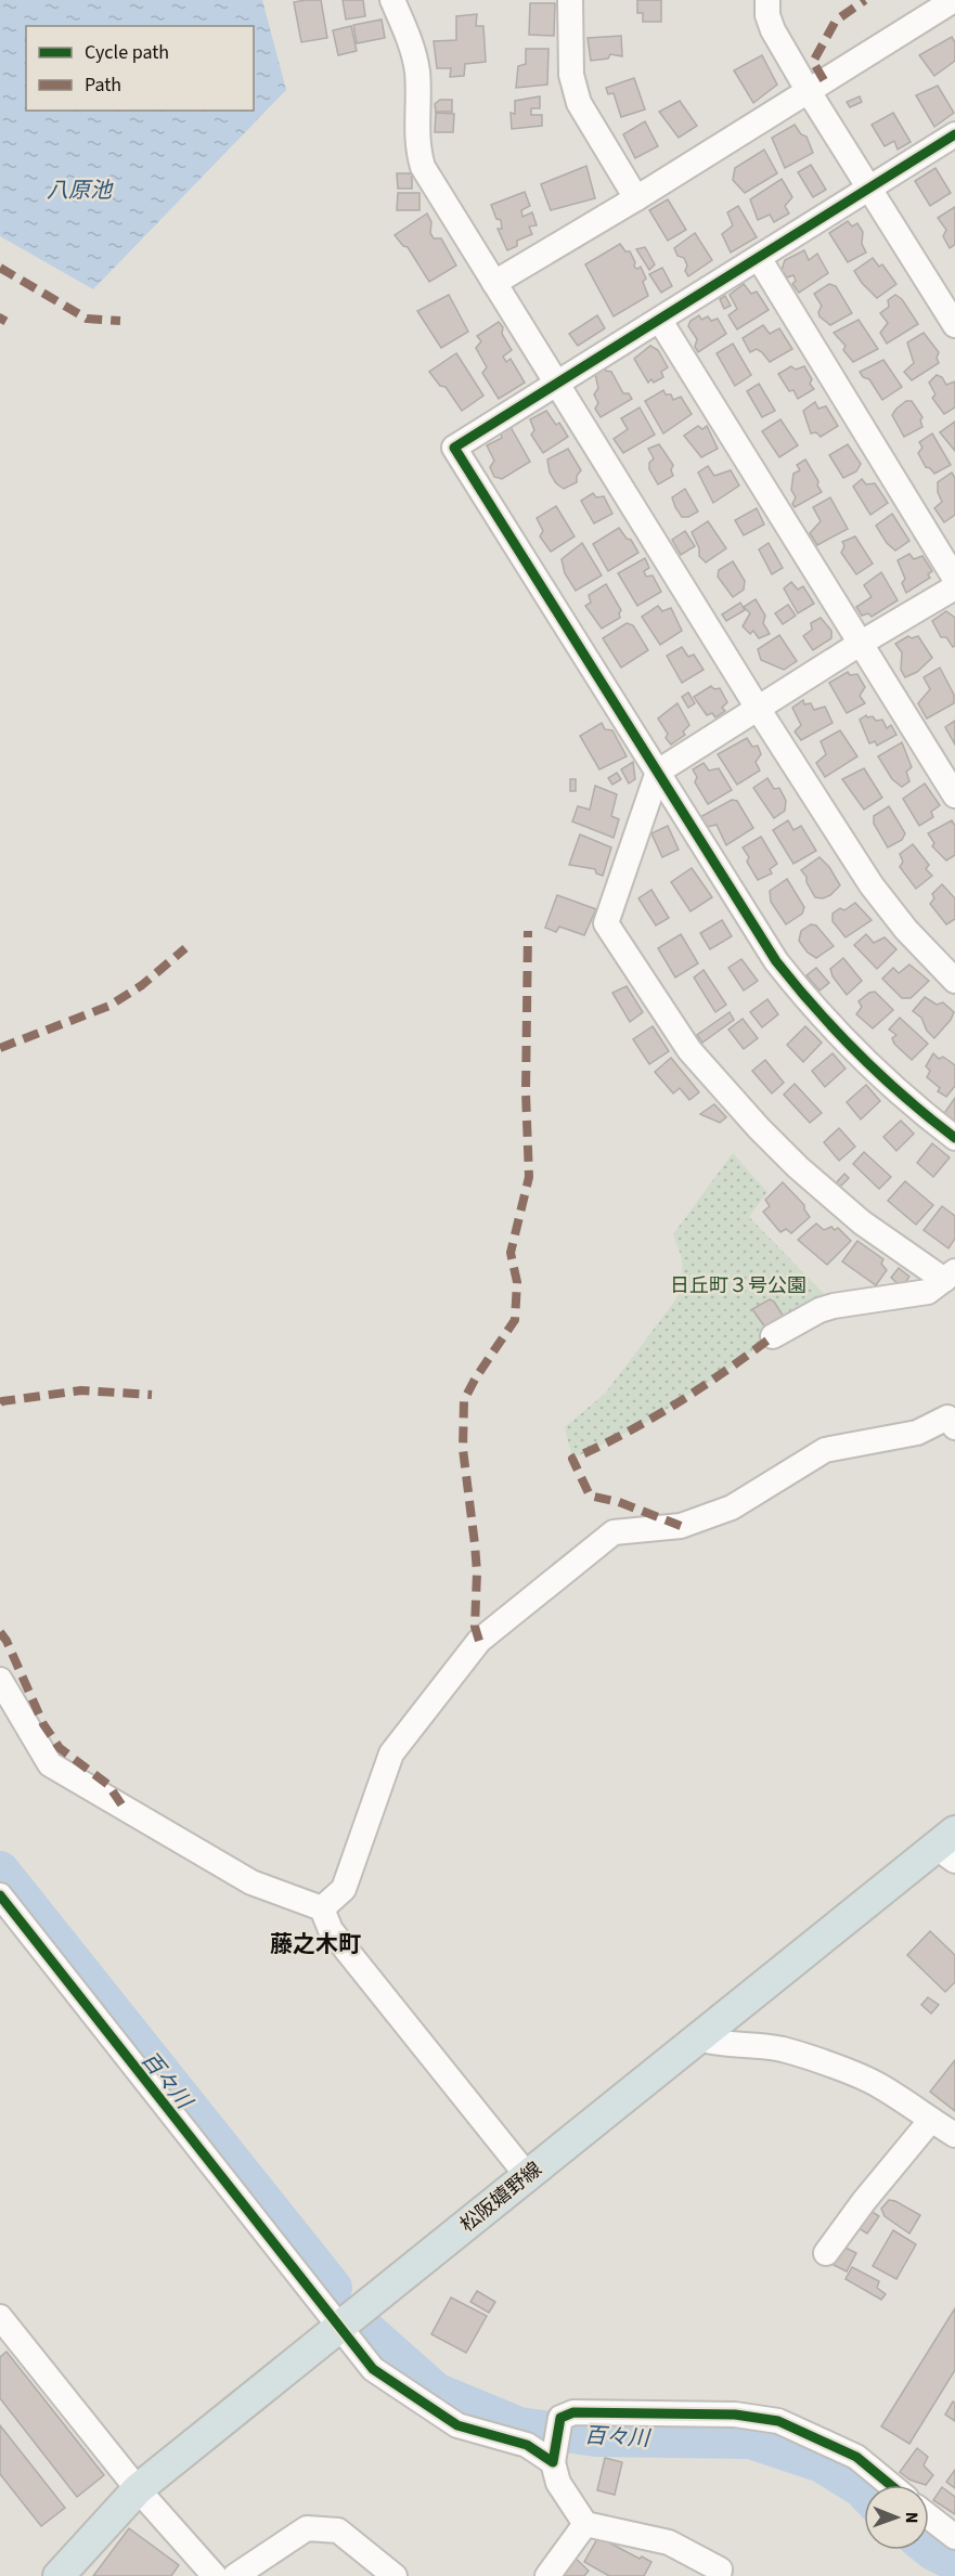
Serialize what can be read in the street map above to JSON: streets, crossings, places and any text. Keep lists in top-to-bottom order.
{
  "streets": {
    "main road": ["松阪嬉野線"]
  },
  "districts": ["藤之木町"],
  "water": ["八原池", "百々川"],
  "parks": ["日丘町３号公園"],
  "legend": ["Cycle path", "Path"],
  "north": "right"
}
